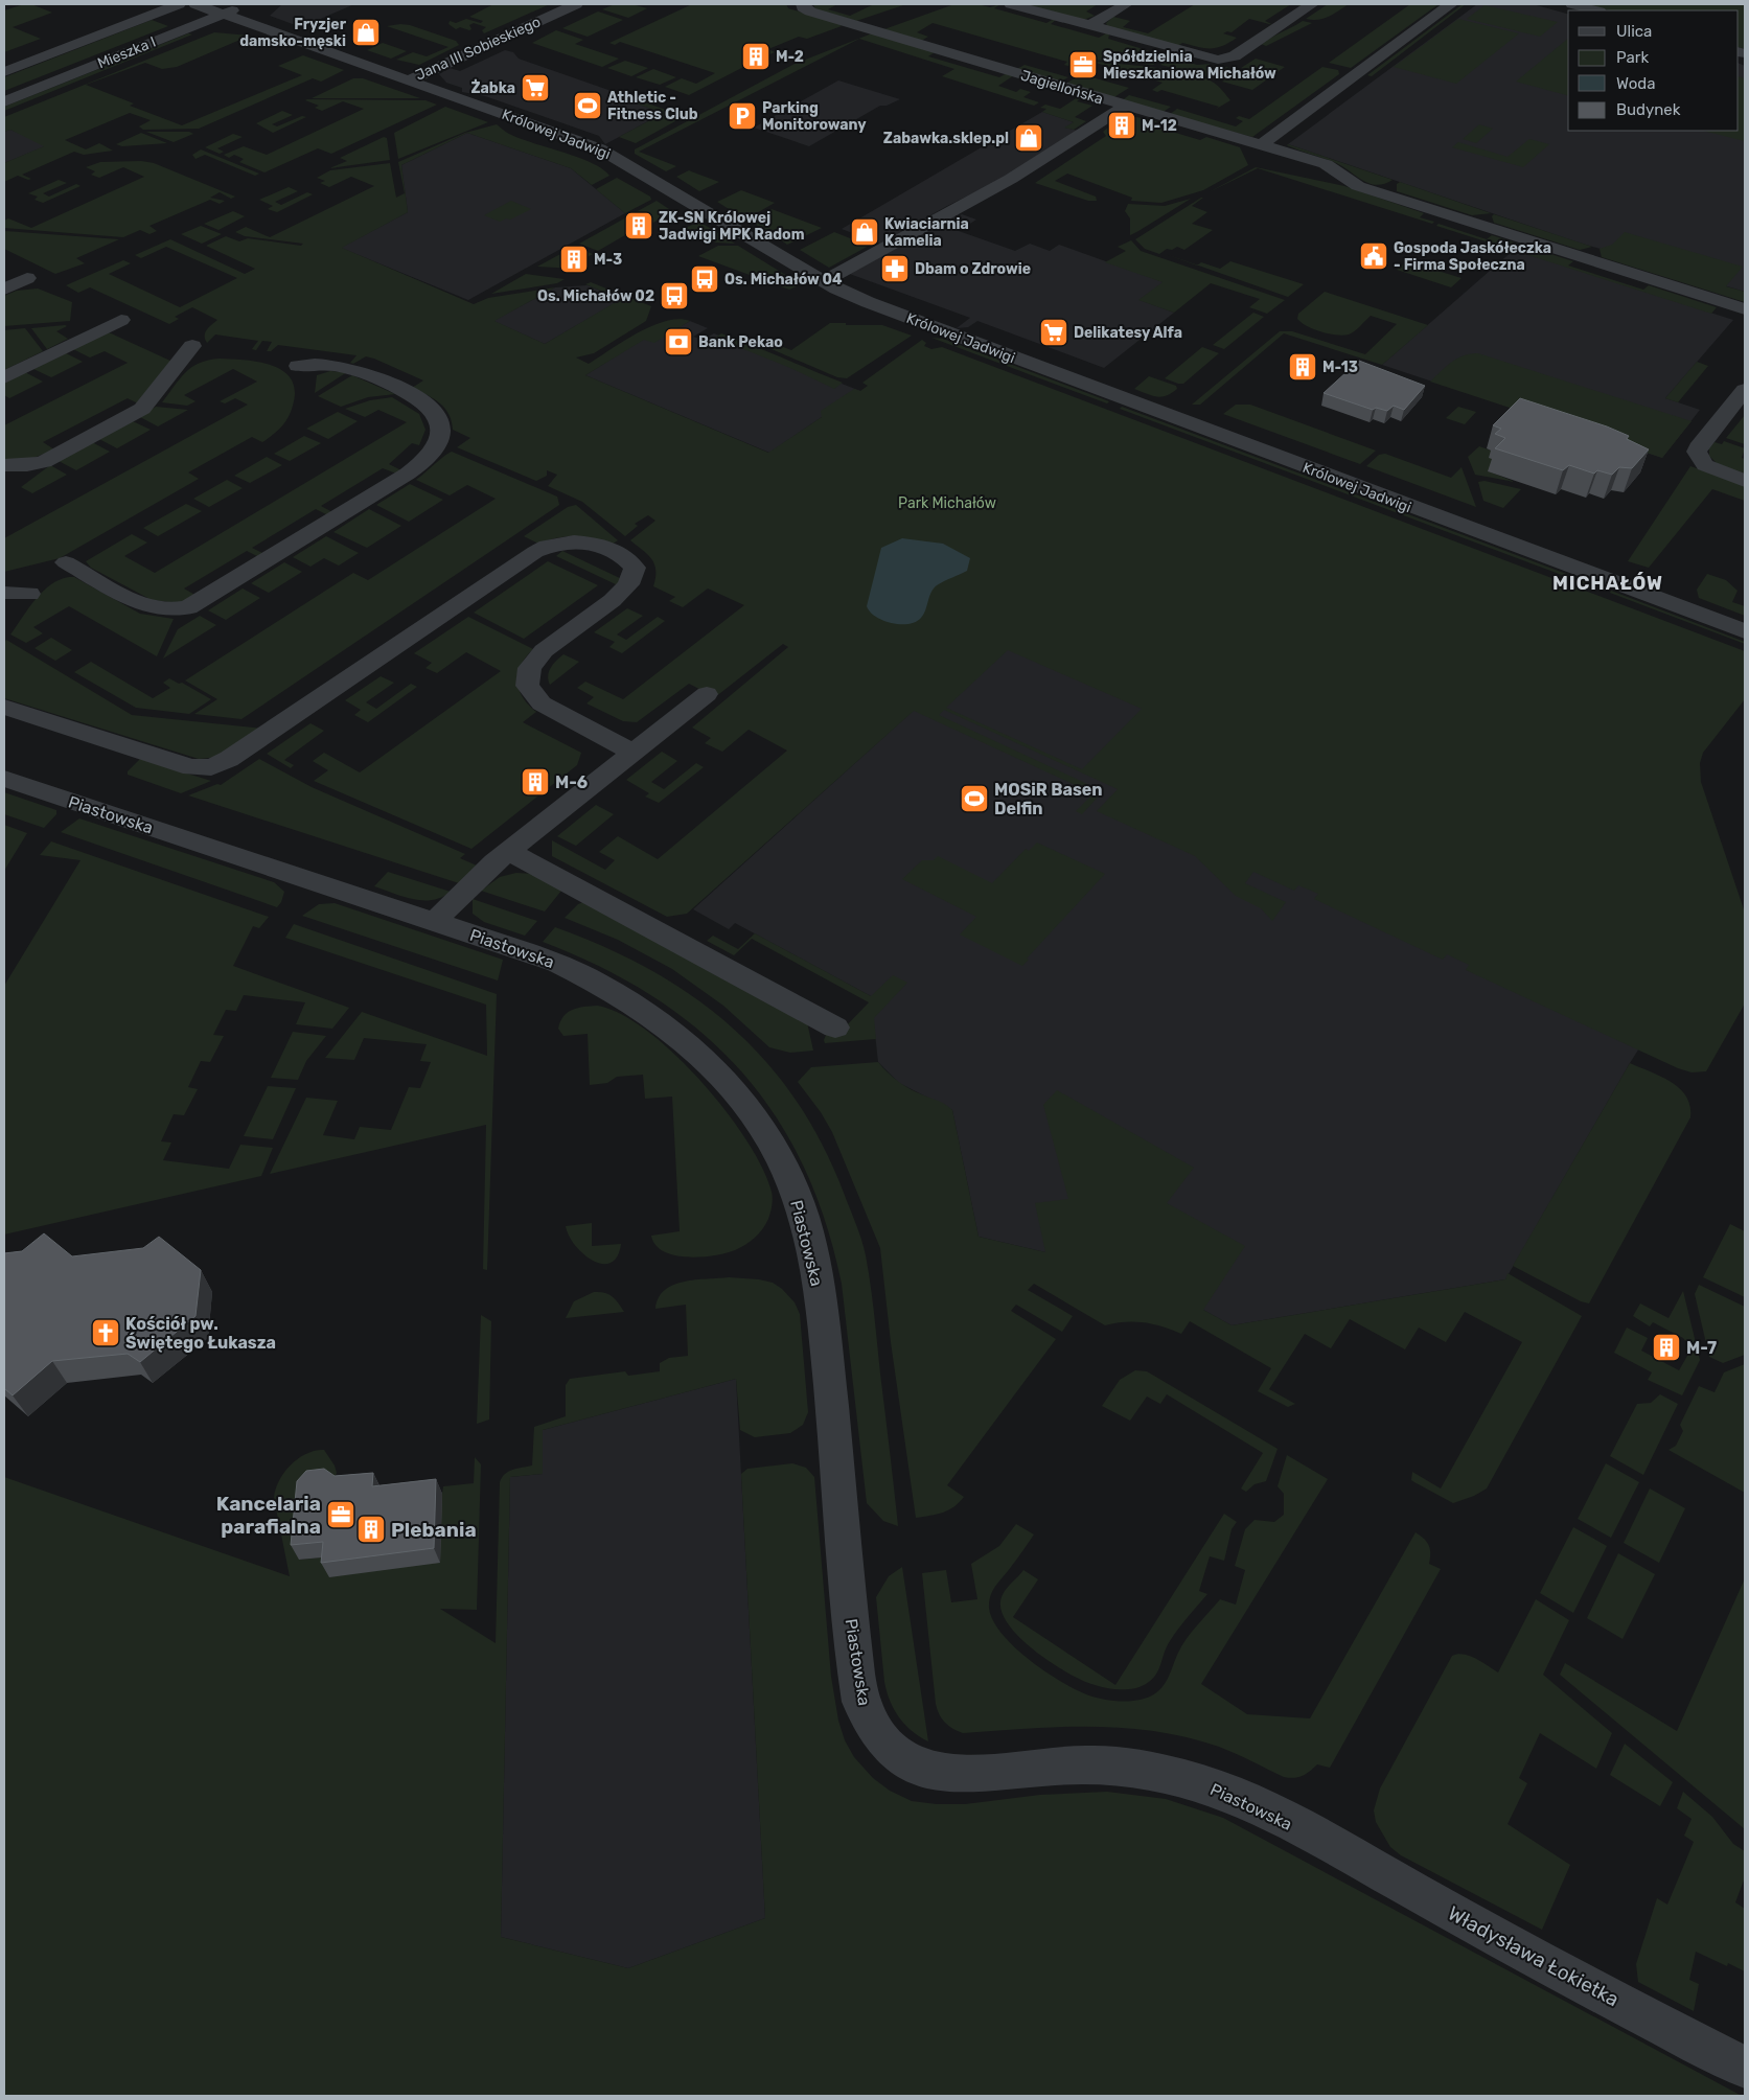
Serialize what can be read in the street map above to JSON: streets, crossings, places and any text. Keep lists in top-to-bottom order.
{
  "streets": {
    "street": [
      "Jana III Sobieskiego",
      "Mieszka I",
      "Jagiellońska",
      "Królowej Jadwigi",
      "Piastowska",
      "Władysława Łokietka"
    ]
  },
  "crossings": [
    ["Jana III Sobieskiego", "Królowej Jadwigi"],
    ["Mieszka I", "Królowej Jadwigi"],
    ["Piastowska", "Władysława Łokietka"]
  ],
  "districts": ["MICHAŁÓW"],
  "parks": ["Park Michałów"],
  "places": {
    "shop": ["Fryzjer damsko-męski", "Zabawka.sklep.pl", "Kwiaciarnia Kamelia"],
    "building": [
      "M-2",
      "M-12",
      "ZK-SN Królowej Jadwigi MPK Radom",
      "M-3",
      "M-13",
      "M-6",
      "M-7",
      "Plebania"
    ],
    "office": ["Spółdzielnia Mieszkaniowa Michałów", "Kancelaria parafialna"],
    "supermarket": ["Żabka", "Delikatesy Alfa"],
    "sports": ["Athletic - Fitness Club", "MOSiR Basen Delfin"],
    "parking": ["Parking Monitorowany"],
    "public building": ["Gospoda Jaskółeczka - Firma Społeczna"],
    "pharmacy": ["Dbam o Zdrowie"],
    "bus stop": ["Os. Michałów 04", "Os. Michałów 02"],
    "bank": ["Bank Pekao"],
    "church": ["Kościół pw. Świętego Łukasza"]
  },
  "legend": [
    "Ulica",
    "Park",
    "Woda",
    "Budynek"
  ]
}
